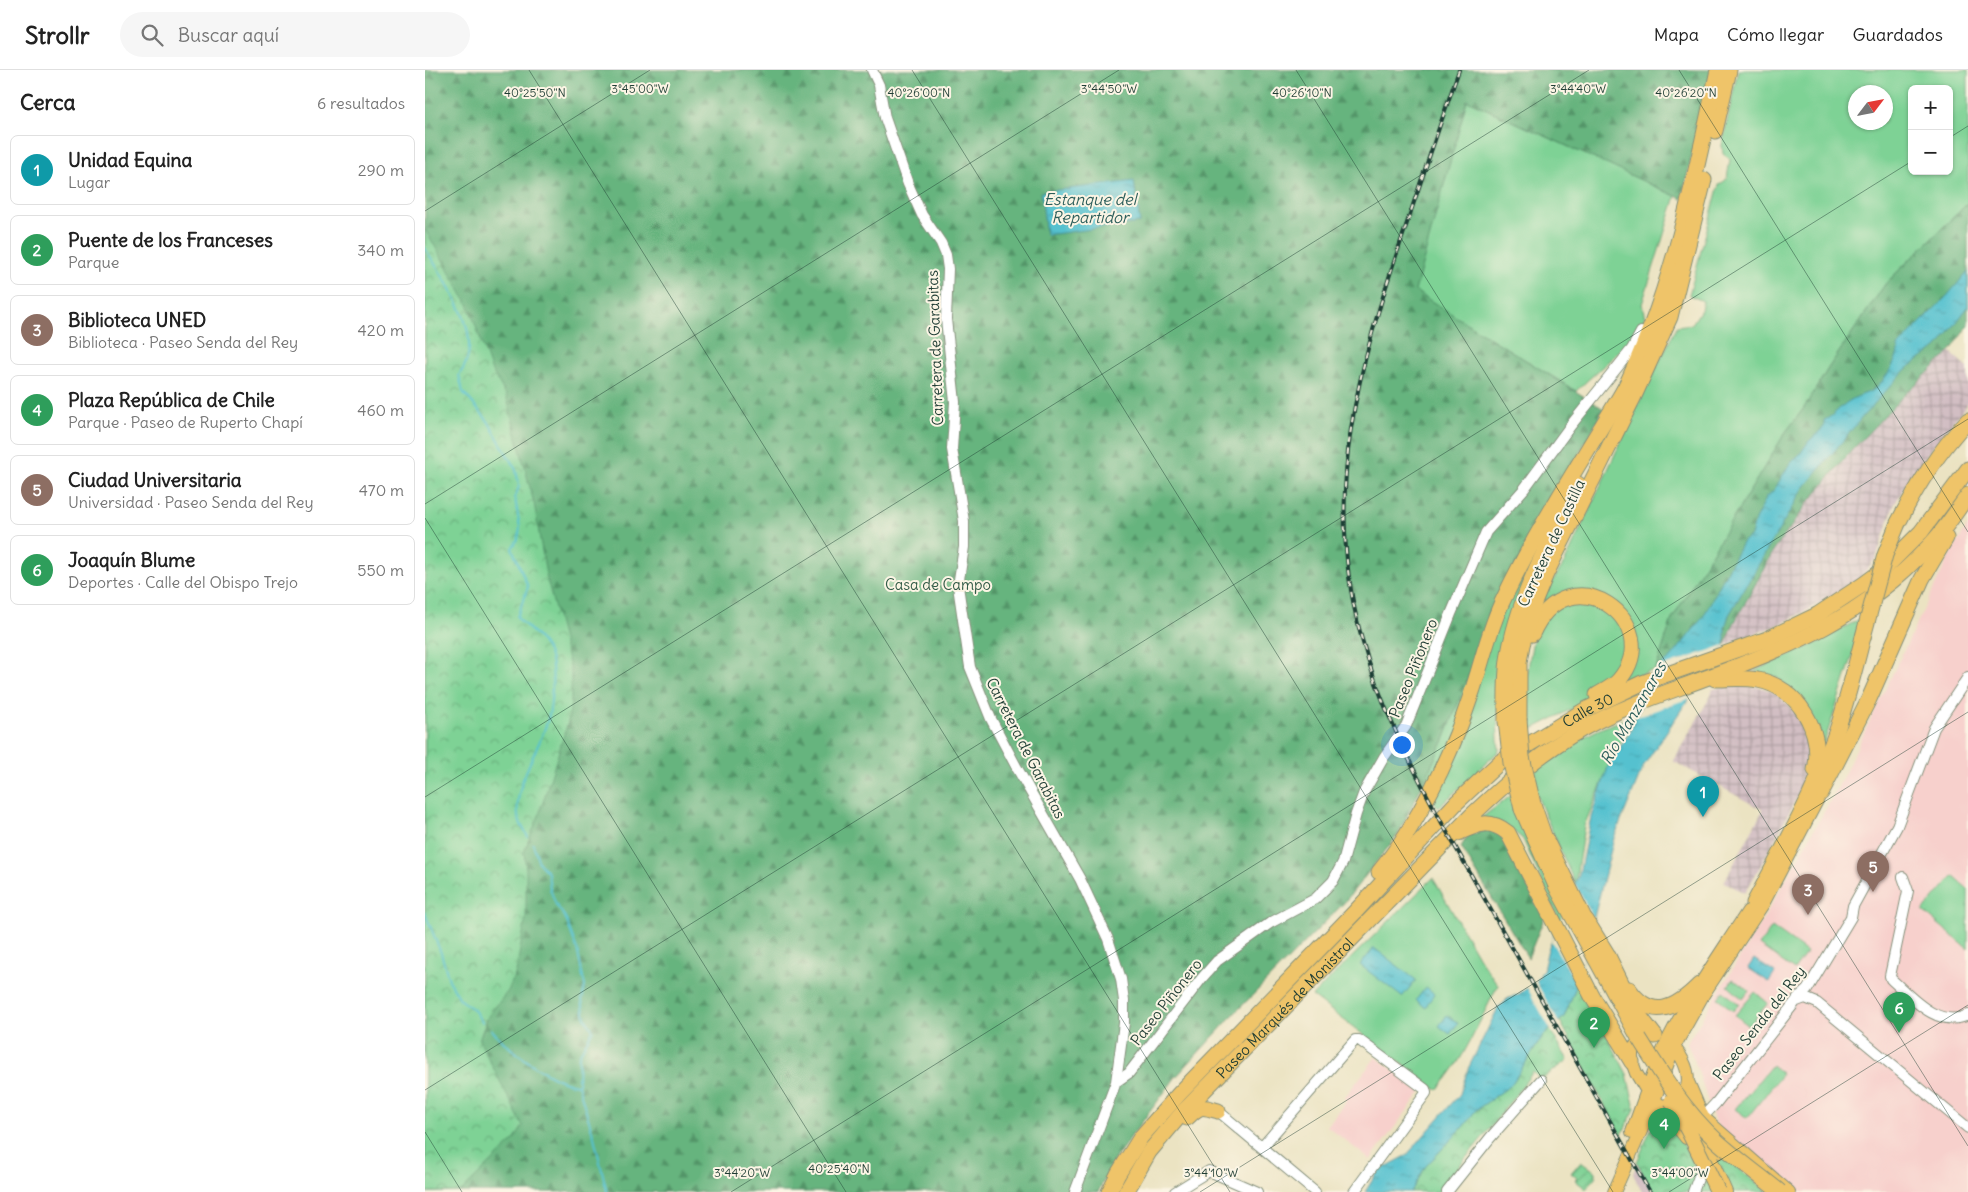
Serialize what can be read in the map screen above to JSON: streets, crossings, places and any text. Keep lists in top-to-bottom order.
{
  "streets": {
    "highway": ["Carretera de Castilla", "Calle 30", "Paseo Marqués de Monistrol"],
    "street": ["Carretera de Garabitas", "Paseo Piñonero", "Paseo Senda del Rey"]
  },
  "crossings": [
    ["Carretera de Garabitas", "Paseo Piñonero"],
    ["Calle 30", "Paseo Marqués de Monistrol"]
  ],
  "water": ["Estanque del Repartidor", "Río Manzanares"],
  "parks": ["Casa de Campo"],
  "north": "top right",
  "page": {
    "header": "Strollr",
    "search": "Buscar aquí",
    "nav": ["Mapa", "Cómo llegar", "Guardados"],
    "heading": ["Cerca", "6 resultados"],
    "map_buttons": ["+", "−"],
    "list": [
      {
        "mark": "1",
        "name": "Unidad Equina",
        "note": "Lugar",
        "value": "290 m"
      },
      {
        "mark": "2",
        "name": "Puente de los Franceses",
        "note": "Parque",
        "value": "340 m"
      },
      {
        "mark": "3",
        "name": "Biblioteca UNED",
        "note": "Biblioteca · Paseo Senda del Rey",
        "value": "420 m"
      },
      {
        "mark": "4",
        "name": "Plaza República de Chile",
        "note": "Parque · Paseo de Ruperto Chapí",
        "value": "460 m"
      },
      {
        "mark": "5",
        "name": "Ciudad Universitaria",
        "note": "Universidad · Paseo Senda del Rey",
        "value": "470 m"
      },
      {
        "mark": "6",
        "name": "Joaquín Blume",
        "note": "Deportes · Calle del Obispo Trejo",
        "value": "550 m"
      }
    ],
    "pins": [
      "1",
      "5",
      "3",
      "6",
      "2",
      "4"
    ]
  },
  "coordinates": [
    "3°45'00\"W",
    "3°44'50\"W",
    "3°44'40\"W",
    "40°25'50\"N",
    "40°26'00\"N",
    "40°26'10\"N",
    "40°26'20\"N",
    "40°25'40\"N",
    "3°44'20\"W",
    "3°44'10\"W",
    "3°44'00\"W"
  ]
}
